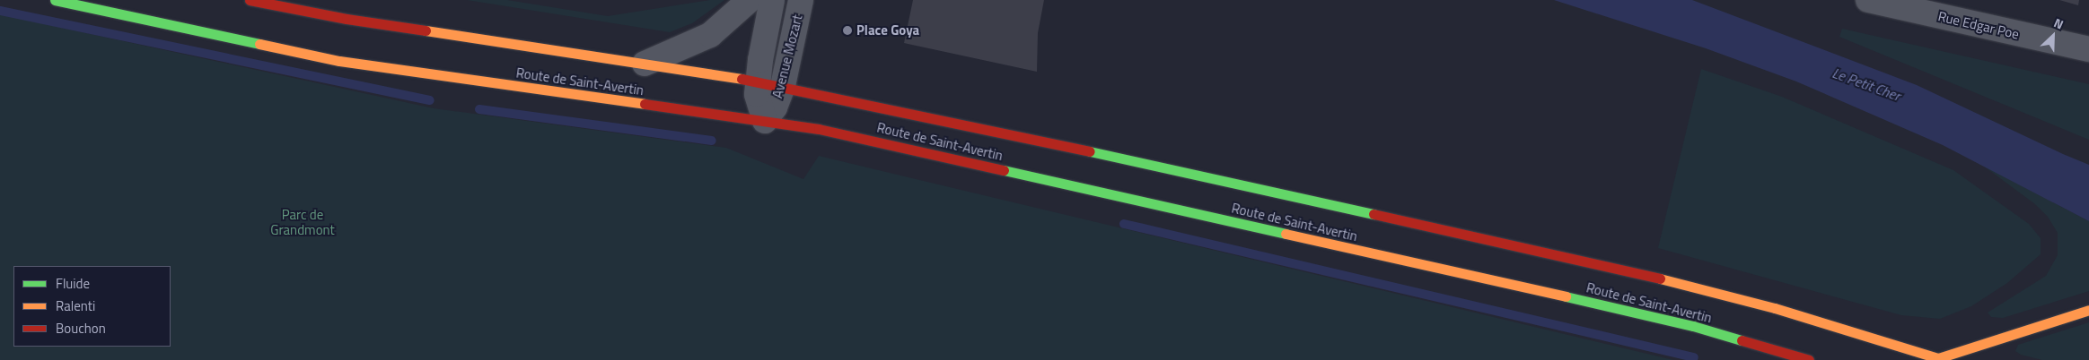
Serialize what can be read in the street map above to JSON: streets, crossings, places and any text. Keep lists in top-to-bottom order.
{
  "streets": {
    "main road": ["Route de Saint-Avertin"],
    "street": ["Rue Edgar Poe", "Avenue Mozart"]
  },
  "crossings": [
    ["Avenue Mozart", "Route de Saint-Avertin"]
  ],
  "water": ["Le Petit Cher"],
  "parks": ["Parc de Grandmont"],
  "places": ["Place Goya"],
  "legend": ["Fluide", "Ralenti", "Bouchon"],
  "north": "top right"
}
